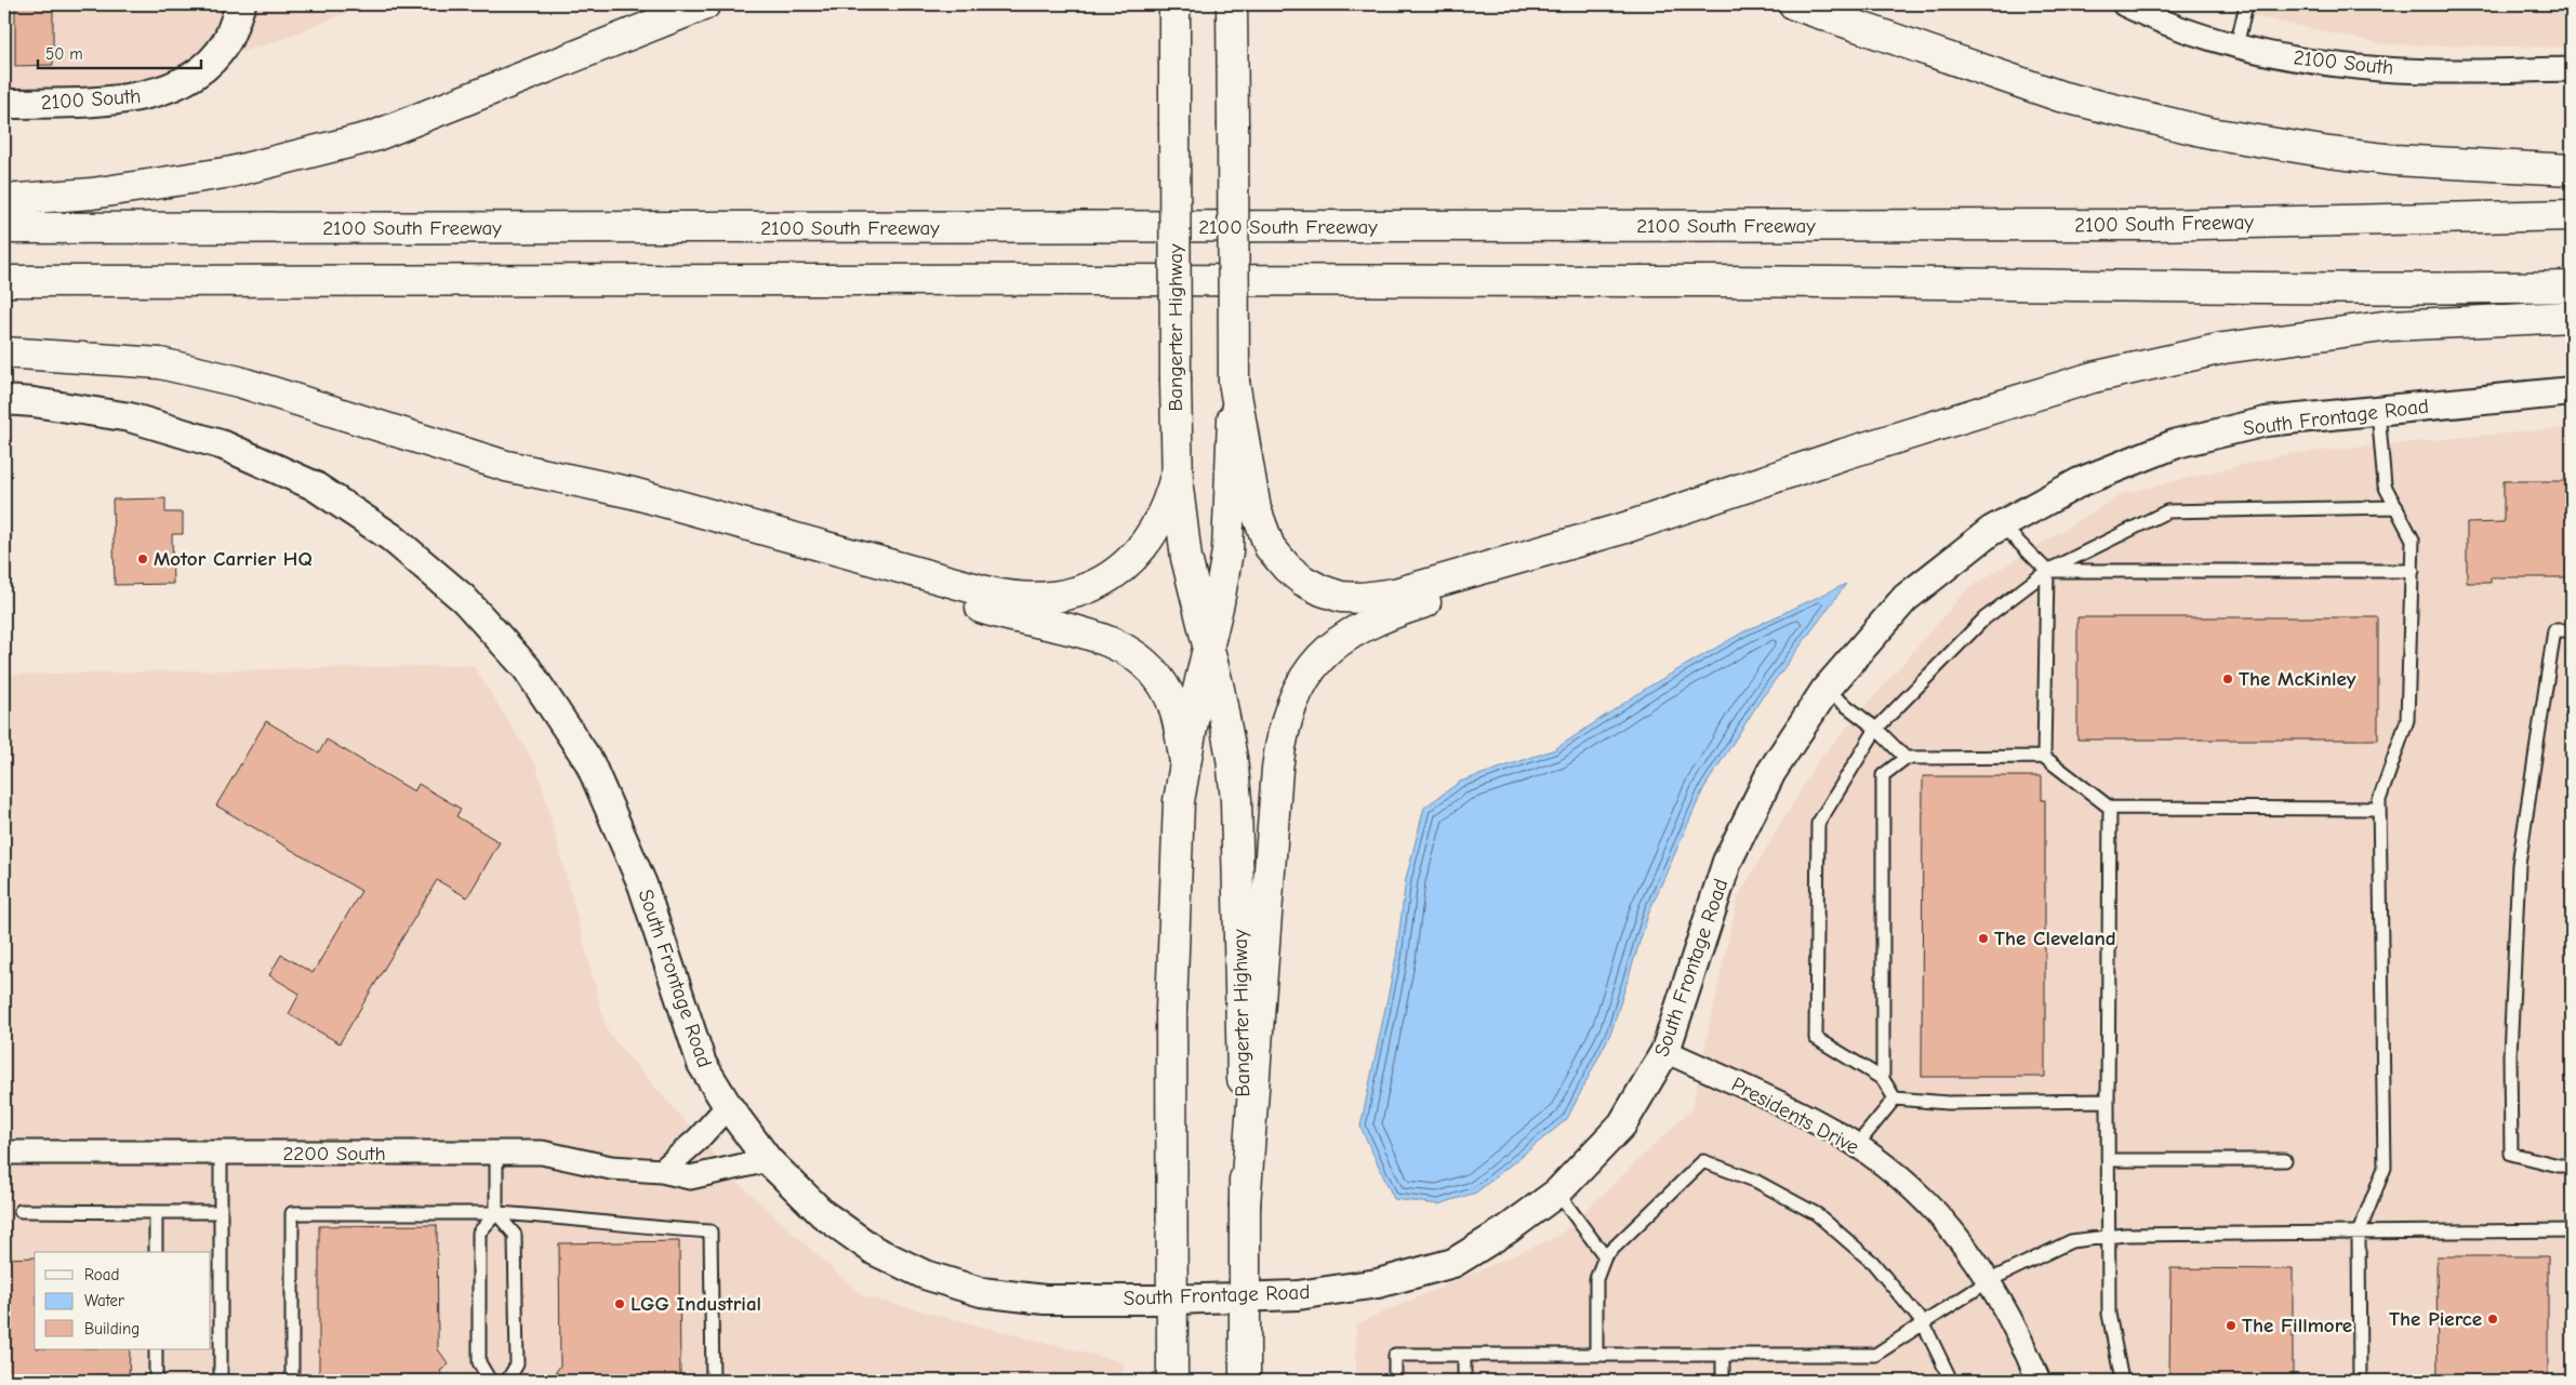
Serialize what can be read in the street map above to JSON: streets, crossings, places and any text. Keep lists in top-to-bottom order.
{
  "streets": {
    "highway": ["2100 South Freeway", "Bangerter Highway"],
    "street": [
      "2100 South",
      "South Frontage Road",
      "Presidents Drive",
      "2200 South"
    ]
  },
  "crossings": [
    ["Bangerter Highway", "South Frontage Road"],
    ["South Frontage Road", "Presidents Drive"],
    ["South Frontage Road", "2200 South"]
  ],
  "places": [
    "Motor Carrier HQ",
    "The McKinley",
    "The Cleveland",
    "LGG Industrial",
    "The Pierce",
    "The Fillmore"
  ],
  "legend": ["Road", "Water", "Building"],
  "scale_bar": "50 m"
}
